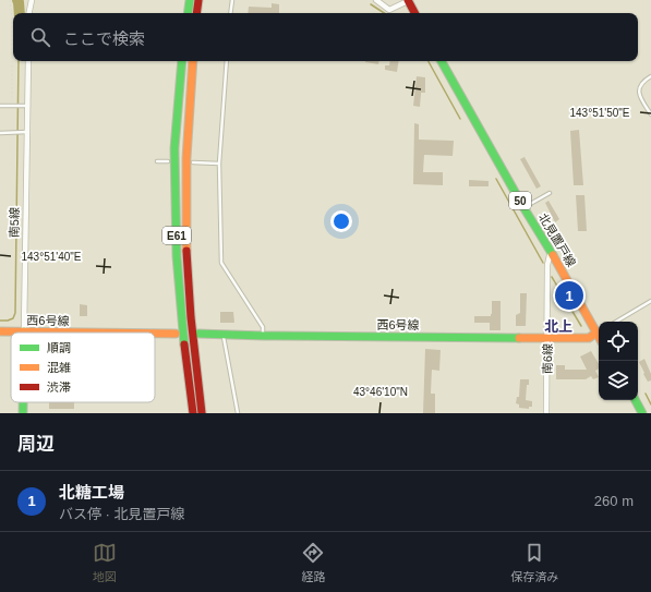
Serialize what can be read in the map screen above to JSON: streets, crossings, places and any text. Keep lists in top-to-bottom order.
{
  "streets": {
    "main road": [
      "50",
      "南5線",
      "E61",
      "北見置戸線",
      "西6号線"
    ],
    "street": ["南6線"]
  },
  "crossings": [
    ["南5線", "西6号線"],
    ["北見置戸線", "南6線"],
    ["西6号線", "南6線"]
  ],
  "districts": ["北上"],
  "legend": ["順調", "混雑", "渋滞"],
  "page": {
    "search": "ここで検索",
    "pins": "1",
    "heading": "周辺",
    "list": [
      {
        "mark": "1",
        "name": "北糖工場",
        "note": "バス停 · 北見置戸線",
        "value": "260 m"
      }
    ],
    "nav": ["地図", "経路", "保存済み"]
  },
  "coordinates": ["143°51'50\"E", "143°51'40\"E", "43°46'10\"N"]
}
